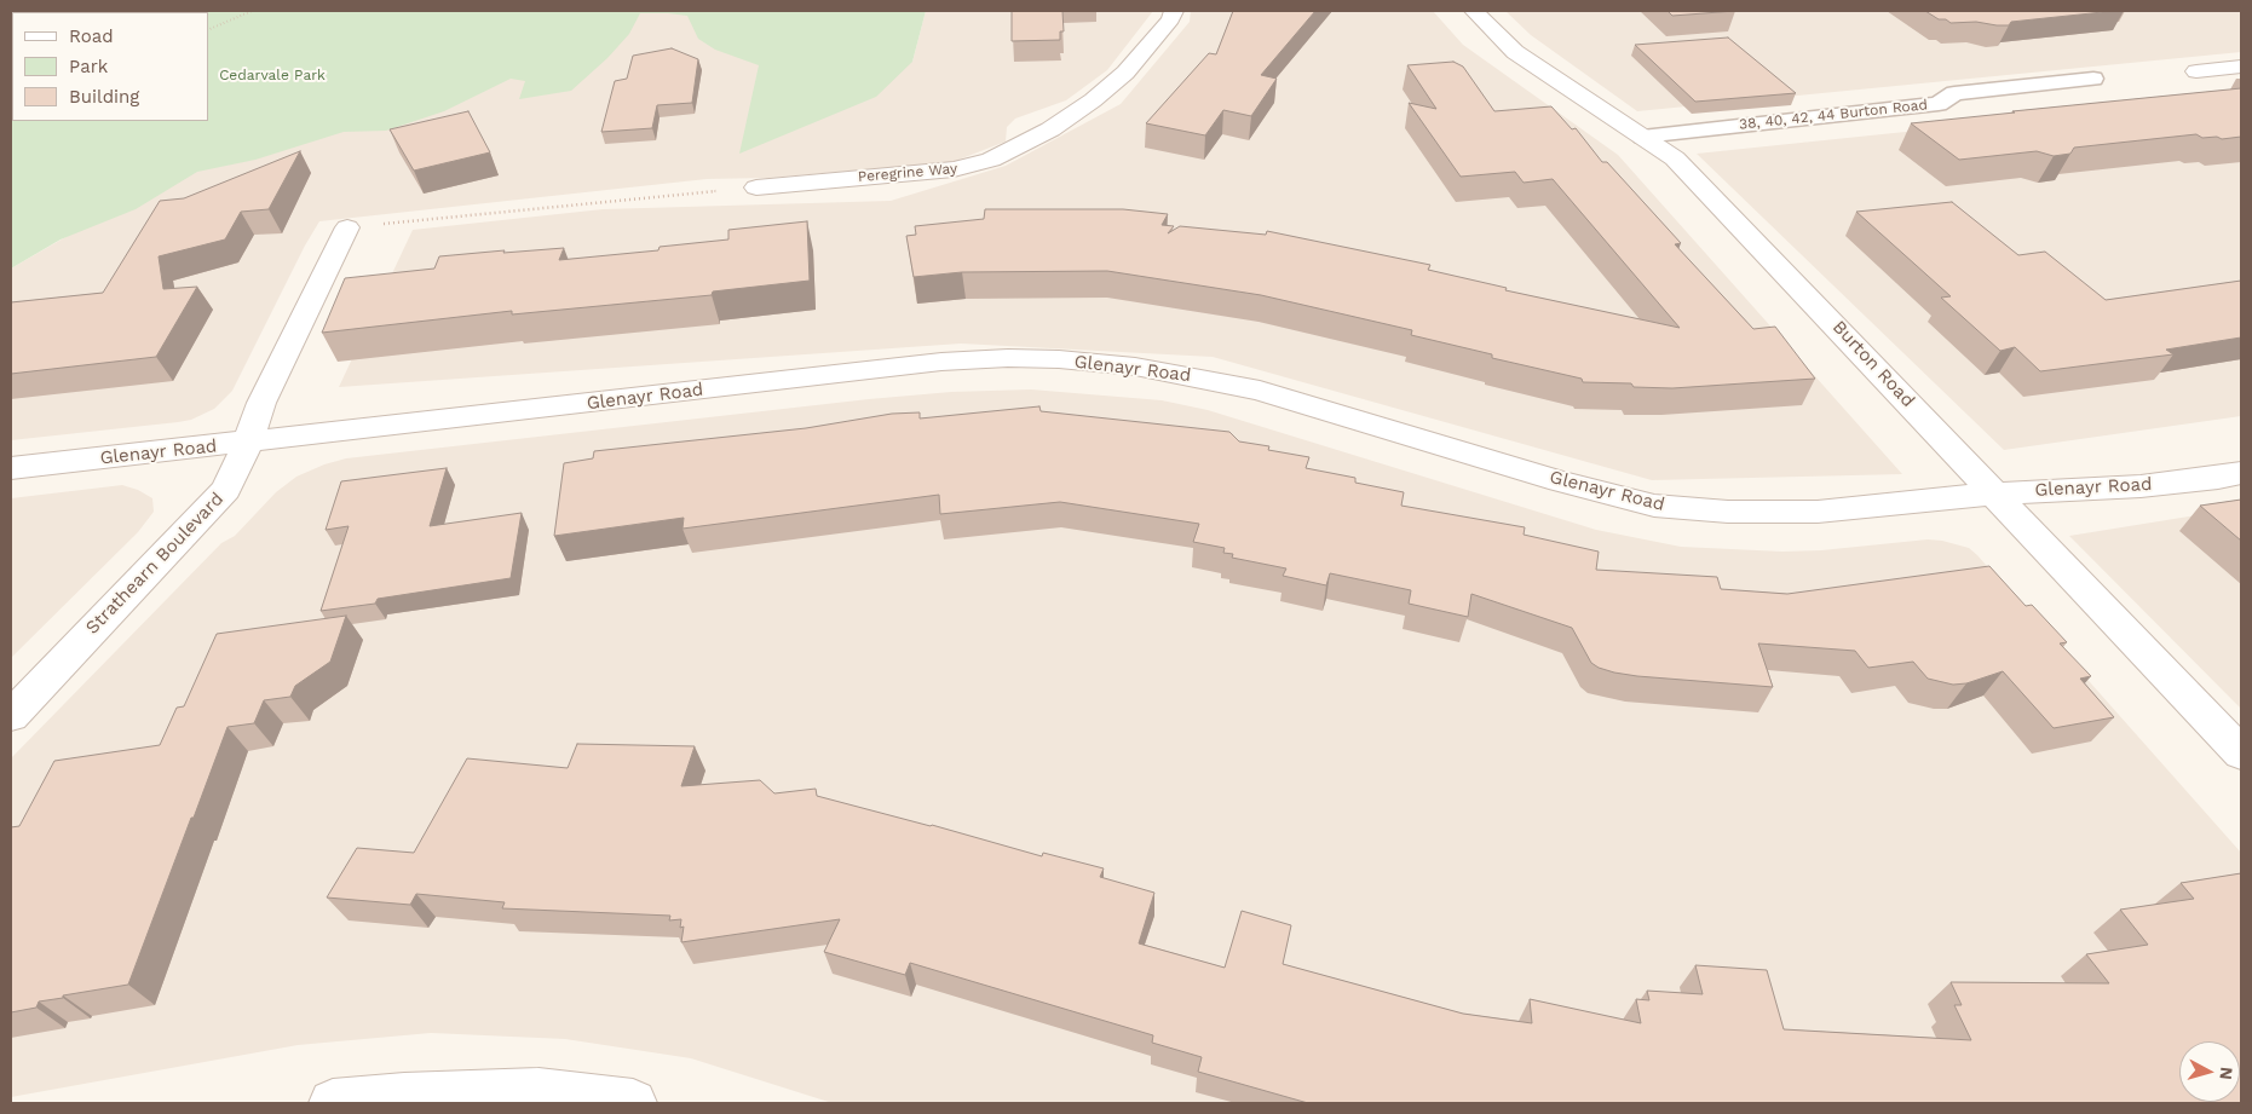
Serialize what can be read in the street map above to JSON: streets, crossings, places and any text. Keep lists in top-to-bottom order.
{
  "streets": {
    "street": [
      "Peregrine Way",
      "Burton Road",
      "Glenayr Road",
      "Strathearn Boulevard"
    ],
    "lane": ["38, 40, 42, 44 Burton Road"]
  },
  "crossings": [
    ["38, 40, 42, 44 Burton Road", "Burton Road"],
    ["Burton Road", "Glenayr Road"],
    ["Glenayr Road", "Strathearn Boulevard"]
  ],
  "parks": ["Cedarvale Park"],
  "legend": ["Road", "Park", "Building"],
  "north": "right"
}
